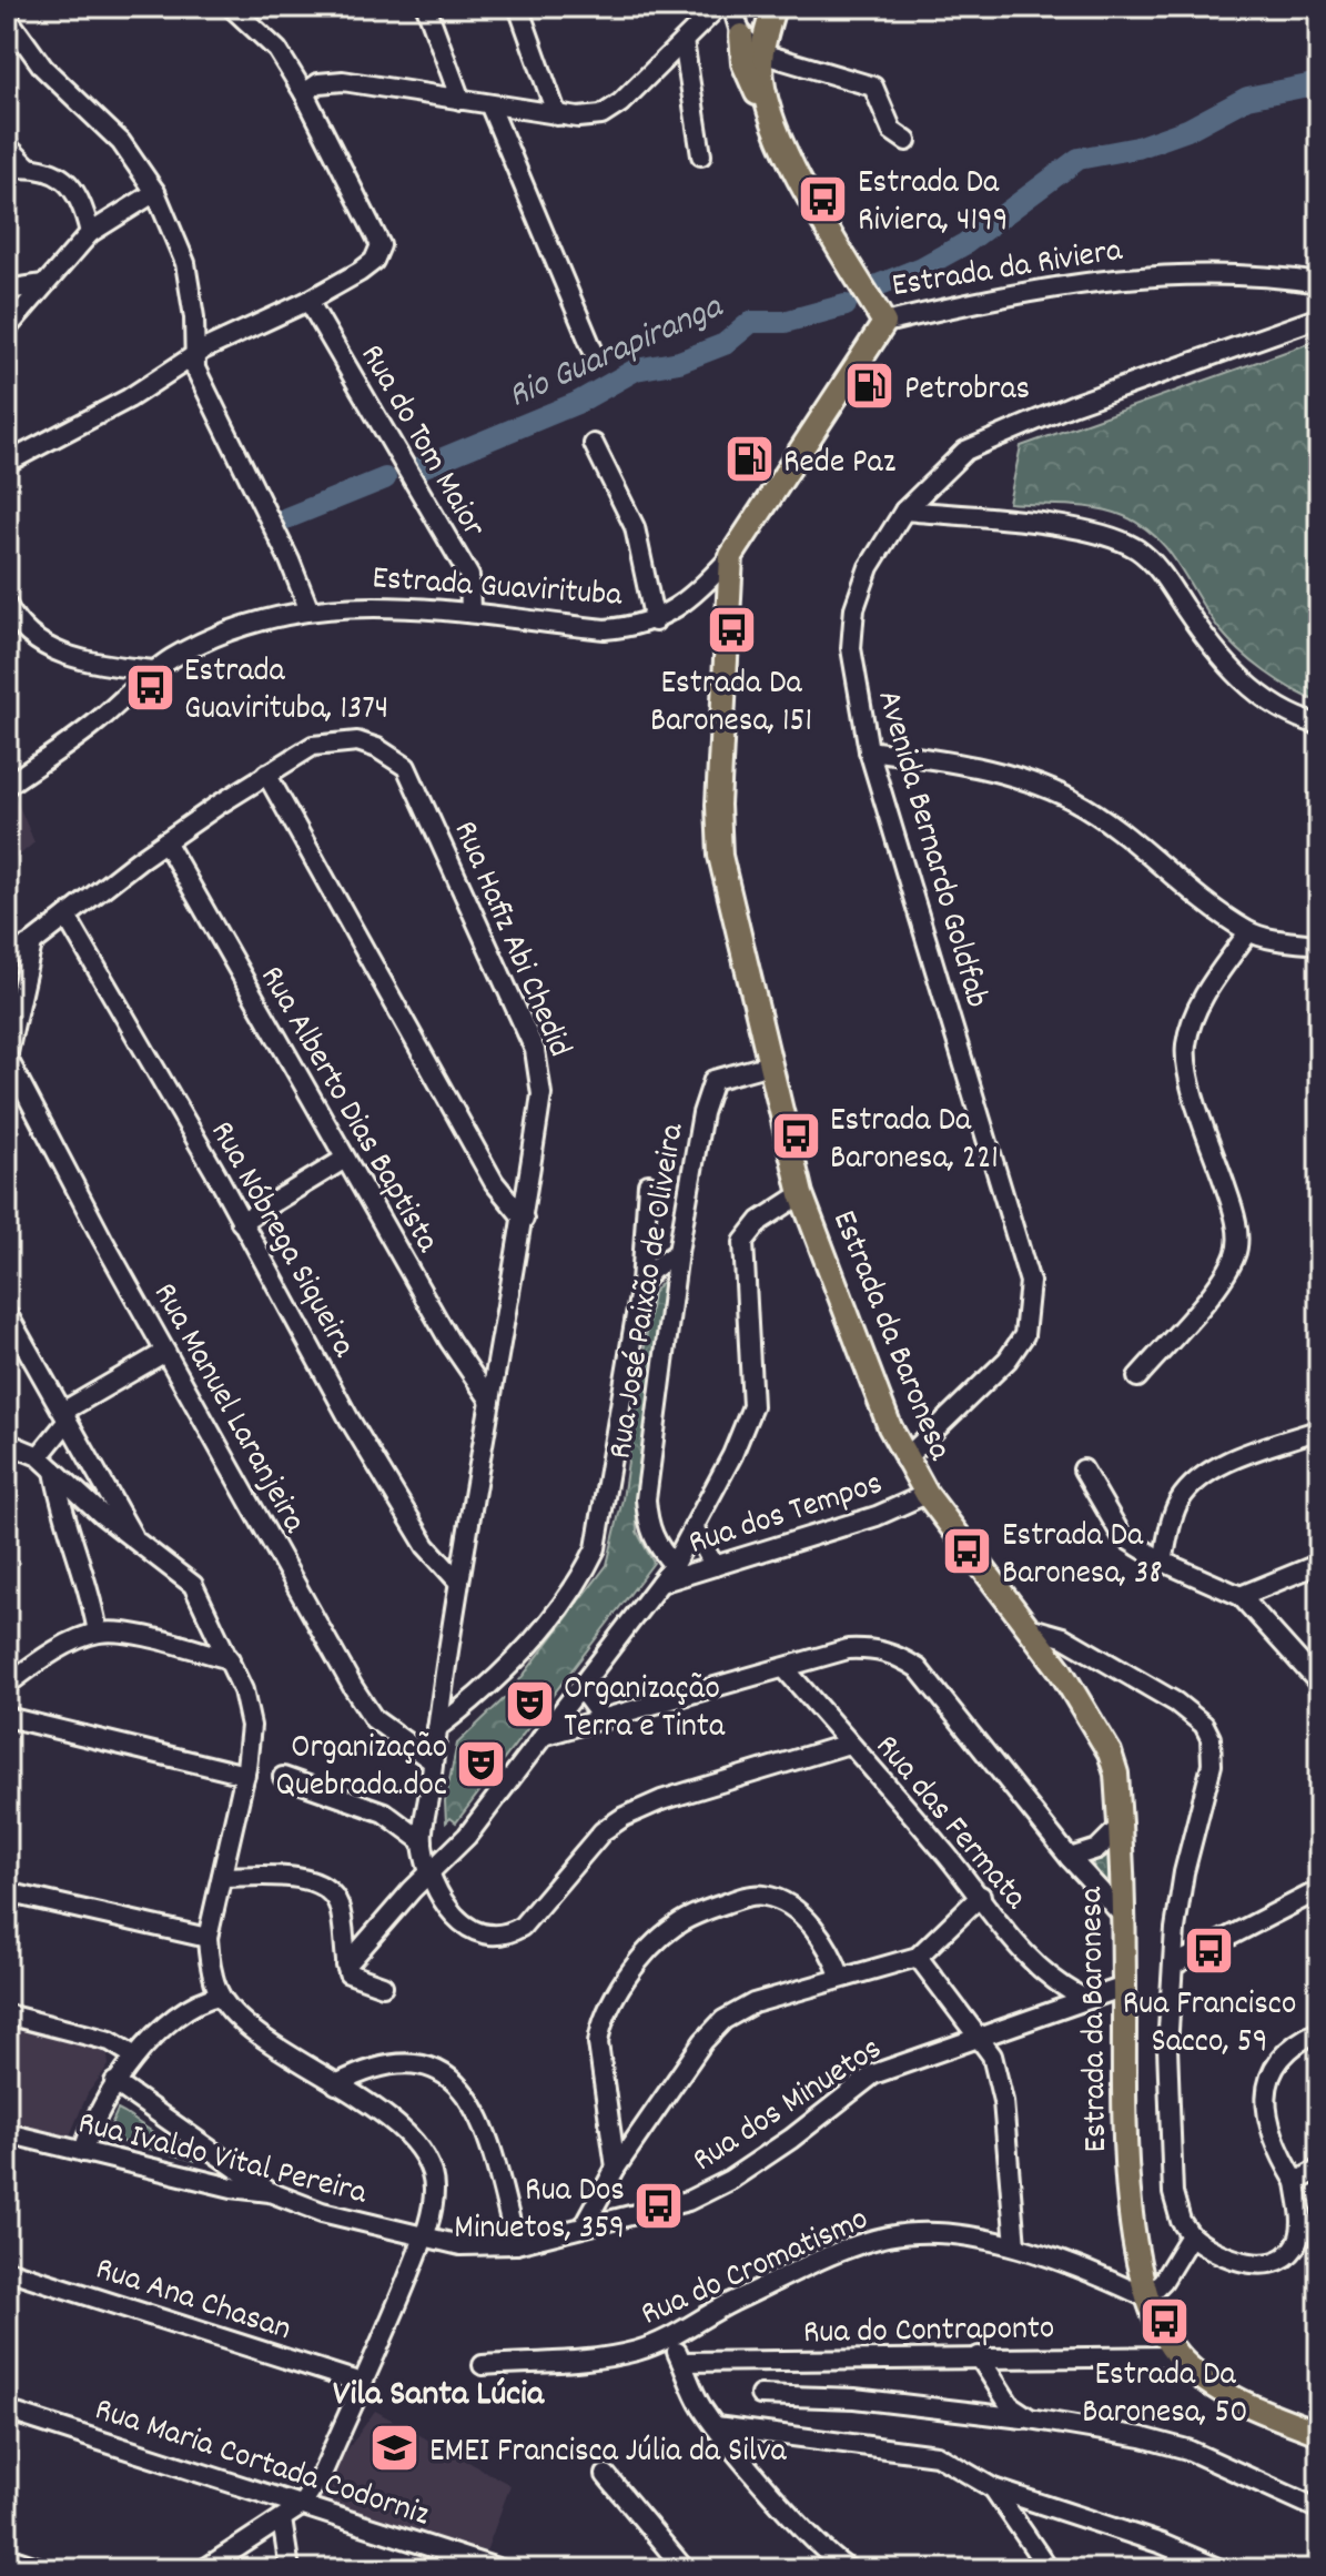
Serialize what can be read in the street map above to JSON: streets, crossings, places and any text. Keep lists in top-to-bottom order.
{
  "streets": {
    "main road": ["Estrada da Riviera", "Estrada Guavirituba", "Estrada da Baronesa"],
    "street": [
      "Rua do Tom Maior",
      "Avenida Bernardo Goldfab",
      "Rua Hafiz Abi Chedid",
      "Rua Alberto Dias Baptista",
      "Rua Nóbrega Siqueira",
      "Rua José Paixão de Oliveira",
      "Rua Manuel Laranjeira",
      "Rua dos Tempos",
      "Rua das Fermata",
      "Rua dos Minuetos",
      "Rua Ivaldo Vital Pereira",
      "Rua do Cromatismo",
      "Rua Ana Chasan",
      "Rua do Contraponto",
      "Rua Maria Cortada Codorniz"
    ]
  },
  "crossings": [
    ["Estrada da Riviera", "Estrada Guavirituba"],
    ["Rua do Tom Maior", "Estrada Guavirituba"],
    ["Estrada Guavirituba", "Estrada da Baronesa"],
    ["Avenida Bernardo Goldfab", "Estrada da Baronesa"],
    ["Rua Hafiz Abi Chedid", "Rua Alberto Dias Baptista"],
    ["Rua Hafiz Abi Chedid", "Rua Nóbrega Siqueira"],
    ["Rua Hafiz Abi Chedid", "Rua Manuel Laranjeira"],
    ["Rua José Paixão de Oliveira", "Estrada da Baronesa"],
    ["Estrada da Baronesa", "Rua dos Tempos"],
    ["Estrada da Baronesa", "Rua dos Minuetos"],
    ["Estrada da Baronesa", "Rua do Cromatismo"],
    ["Estrada da Baronesa", "Rua do Contraponto"],
    ["Rua das Fermata", "Rua dos Minuetos"],
    ["Rua dos Minuetos", "Rua Ivaldo Vital Pereira"]
  ],
  "districts": ["Vila Santa Lúcia"],
  "water": ["Rio Guarapiranga"],
  "places": {
    "bus stop": [
      "Estrada Da Riviera, 4199",
      "Estrada Da Baronesa, 151",
      "Estrada Guavirituba, 1374",
      "Estrada Da Baronesa, 221",
      "Estrada Da Baronesa, 38",
      "Rua Francisco Sacco, 59",
      "Rua Dos Minuetos, 359",
      "Estrada Da Baronesa, 50"
    ],
    "fuel station": ["Petrobras", "Rede Paz"],
    "theatre": ["Organização Terra e Tinta", "Organização Quebrada.doc"],
    "school or university": ["EMEI Francisca Júlia da Silva"]
  }
}
